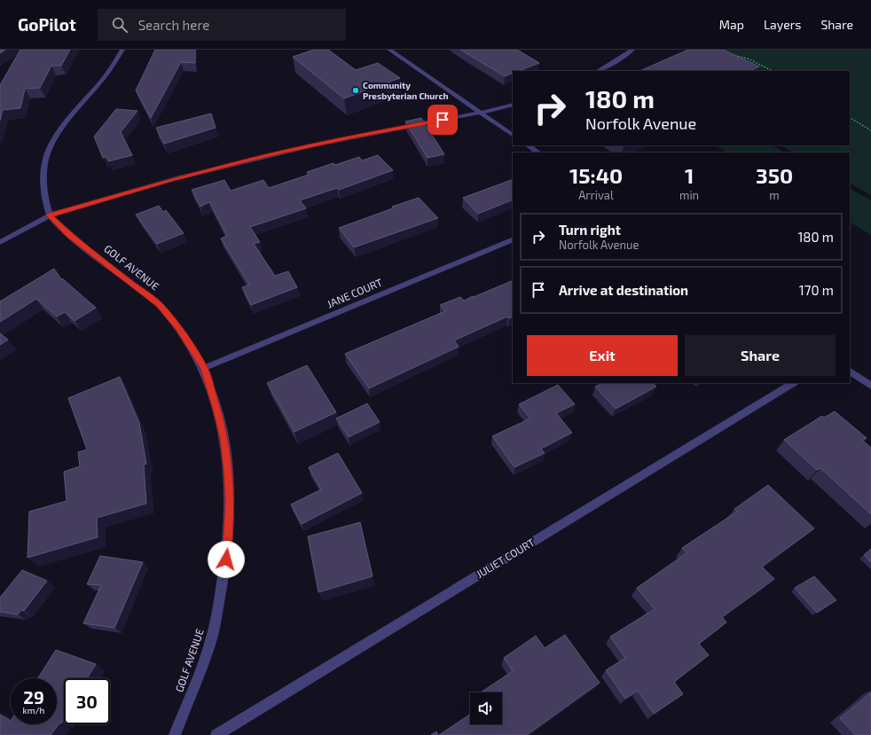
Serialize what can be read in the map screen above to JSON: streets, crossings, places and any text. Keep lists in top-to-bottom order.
{
  "streets": {
    "street": ["GOLF AVENUE", "JANE COURT", "JULIET COURT"]
  },
  "crossings": [
    ["GOLF AVENUE", "JANE COURT"]
  ],
  "places": ["Community Presbyterian Church"],
  "page": {
    "header": "GoPilot",
    "search": "Search here",
    "nav": ["Map", "Layers", "Share"],
    "turn": ["180 m", "Norfolk Avenue"],
    "eta": [
      "15:40",
      "Arrival",
      "1",
      "min",
      "350",
      "m"
    ],
    "list": [
      {
        "name": "Turn right",
        "note": "Norfolk Avenue",
        "value": "180 m"
      },
      {
        "name": "Arrive at destination",
        "value": "170 m"
      }
    ],
    "buttons": ["Exit", "Share"],
    "speed": "29 km/h",
    "limit": "30"
  }
}
